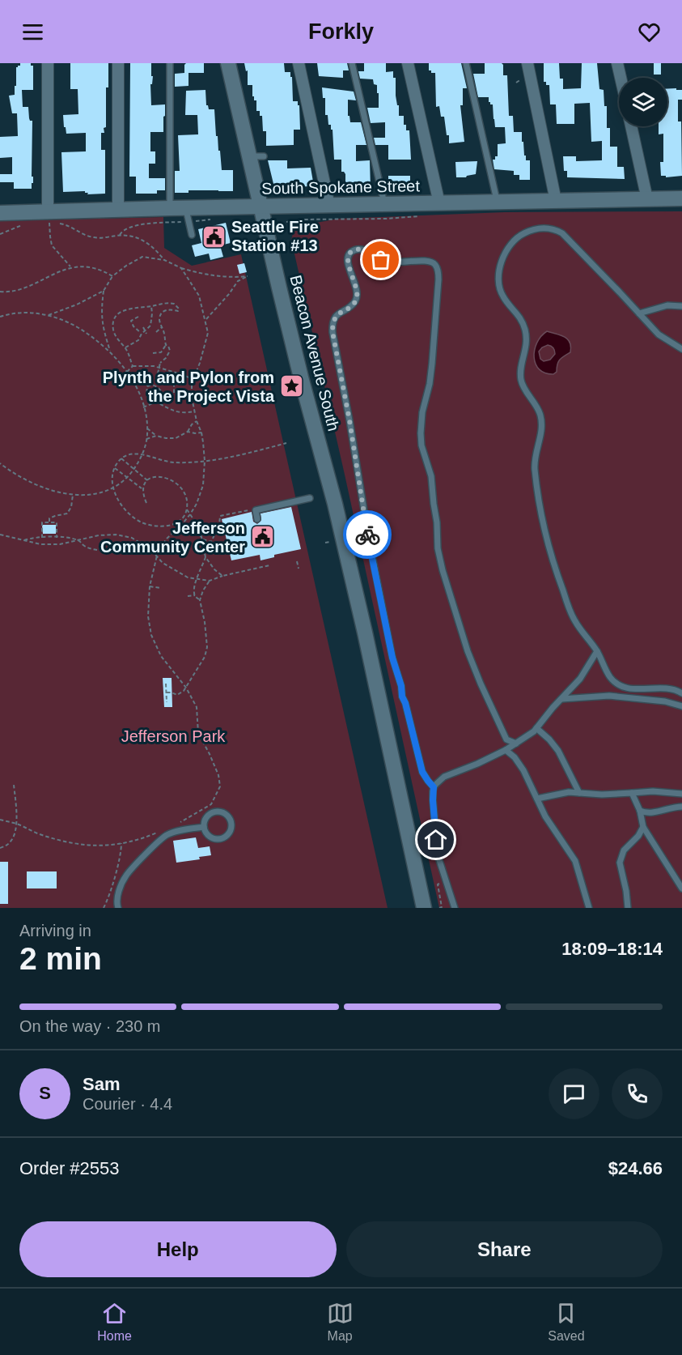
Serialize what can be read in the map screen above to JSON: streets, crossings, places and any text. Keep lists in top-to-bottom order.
{
  "streets": {
    "main road": ["South Spokane Street", "Beacon Avenue South"]
  },
  "crossings": [
    ["South Spokane Street", "Beacon Avenue South"]
  ],
  "parks": ["Jefferson Park"],
  "places": {
    "public building": ["Seattle Fire Station #13", "Jefferson Community Center"],
    "place": ["Plynth and Pylon from the Project Vista"]
  },
  "page": {
    "header": "Forkly",
    "heading": ["2 min", "Arriving in", "18:09–18:14"],
    "panel": [
      "Sam",
      "Courier · 4.4",
      "Order #2553",
      "$24.66"
    ],
    "bar": "On the way · 230 m",
    "round": "S",
    "buttons": ["Help", "Share"],
    "tabs": ["Home", "Map", "Saved"]
  }
}
